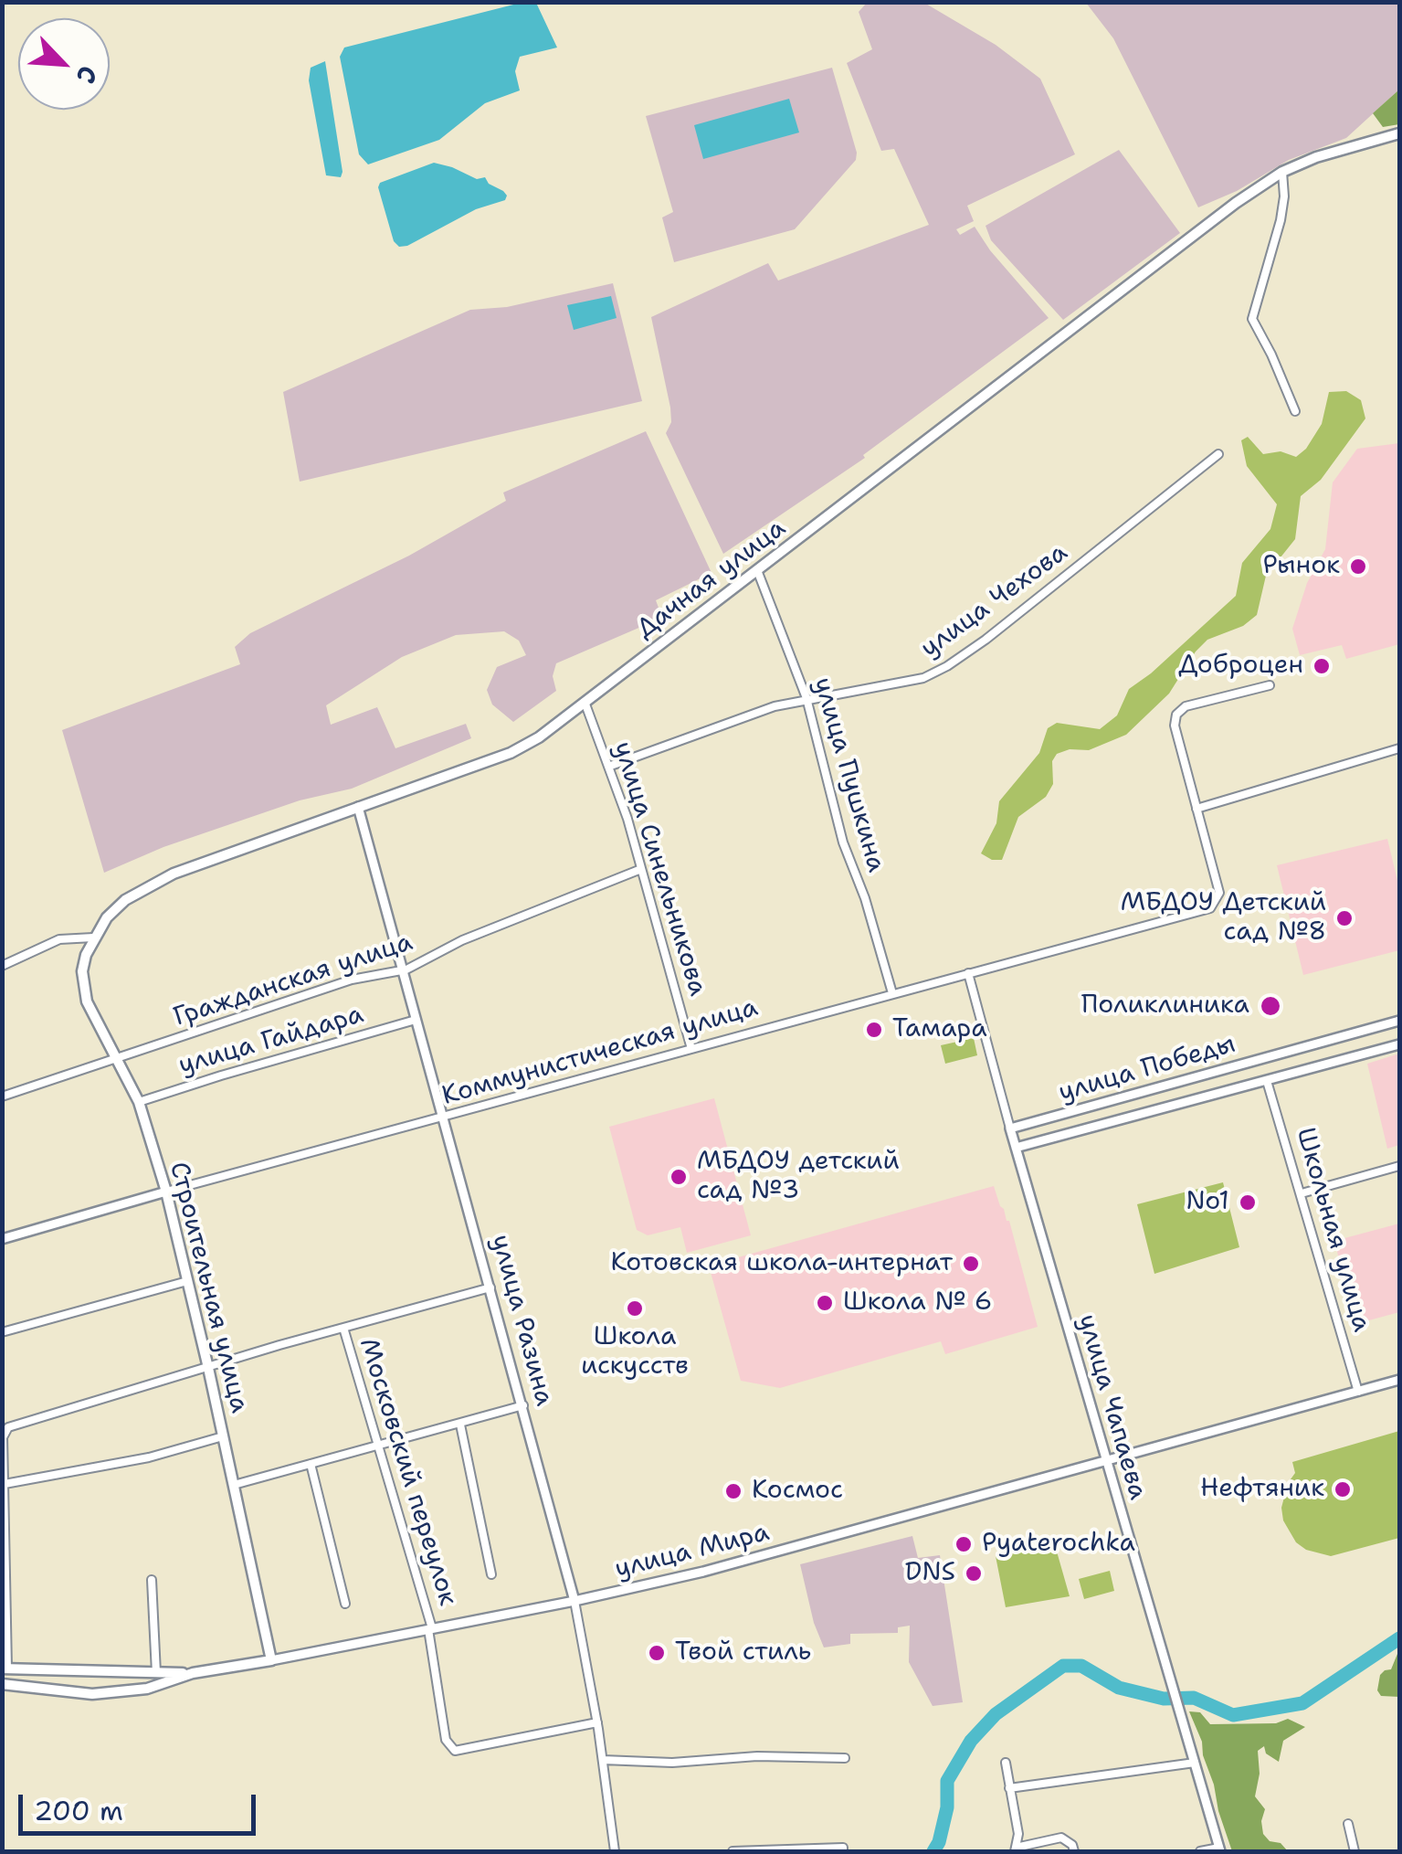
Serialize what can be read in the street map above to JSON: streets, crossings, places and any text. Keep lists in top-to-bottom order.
{
  "streets": {
    "main road": ["Дачная улица", "Строительная улица", "улица Мира"],
    "street": [
      "улица Чехова",
      "улица Пушкина",
      "улица Синельникова",
      "Гражданская улица",
      "улица Гайдара",
      "Коммунистическая улица",
      "улица Победы",
      "Школьная улица",
      "улица Разина",
      "улица Чапаева",
      "Московский переулок"
    ]
  },
  "crossings": [
    ["Дачная улица", "улица Пушкина"],
    ["Дачная улица", "улица Синельникова"],
    ["Дачная улица", "Строительная улица"],
    ["Дачная улица", "улица Разина"],
    ["улица Чехова", "улица Пушкина"],
    ["улица Чехова", "улица Синельникова"],
    ["улица Пушкина", "Коммунистическая улица"],
    ["улица Синельникова", "Гражданская улица"],
    ["улица Синельникова", "Коммунистическая улица"],
    ["Гражданская улица", "Строительная улица"],
    ["Гражданская улица", "улица Разина"],
    ["улица Гайдара", "Строительная улица"],
    ["улица Гайдара", "улица Разина"],
    ["Коммунистическая улица", "Строительная улица"],
    ["Коммунистическая улица", "улица Разина"],
    ["Коммунистическая улица", "улица Чапаева"],
    ["улица Победы", "Школьная улица"],
    ["улица Победы", "улица Чапаева"],
    ["Школьная улица", "улица Мира"],
    ["Строительная улица", "улица Мира"],
    ["улица Разина", "Московский переулок"],
    ["улица Разина", "улица Мира"],
    ["улица Чапаева", "улица Мира"],
    ["Московский переулок", "улица Мира"]
  ],
  "places": [
    "Рынок",
    "Доброцен",
    "МБДОУ Детский сад №8",
    "Поликлиника",
    "Тамара",
    "МБДОУ детский сад №3",
    "No1",
    "Котовская школа-интернат",
    "Школа № 6",
    "Школа искусств",
    "Нефтяник",
    "Космос",
    "Pyaterochka",
    "DNS",
    "Твой стиль"
  ],
  "scale_bar": "200 m",
  "north": "bottom right"
}
